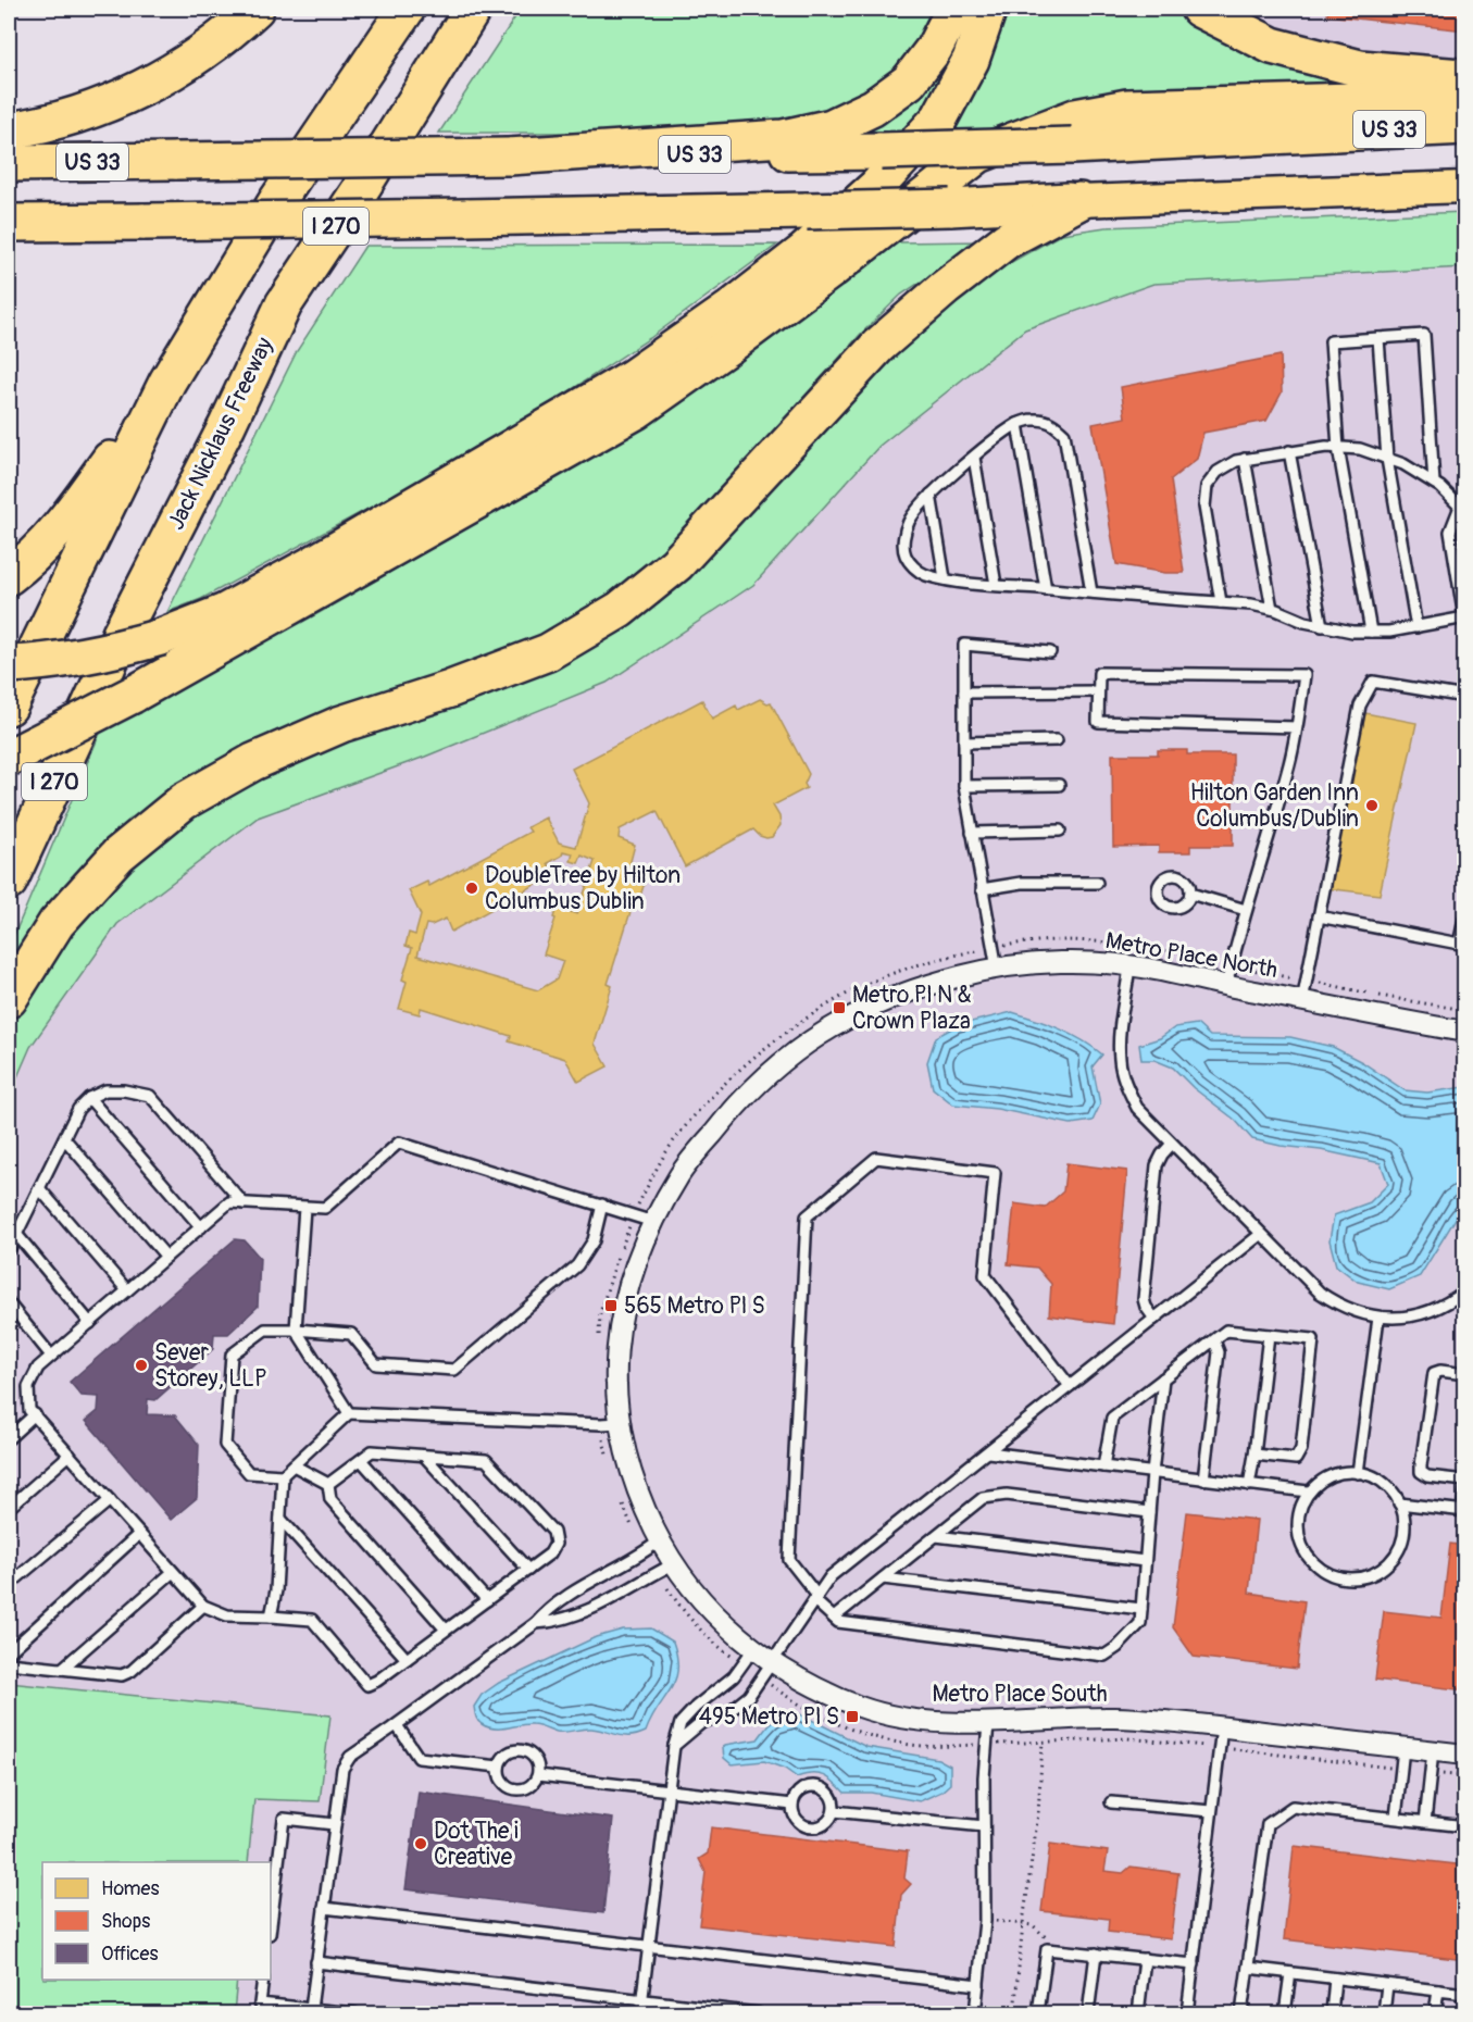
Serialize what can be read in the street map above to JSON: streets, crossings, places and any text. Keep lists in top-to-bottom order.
{
  "streets": {
    "highway": ["US 33", "I 270", "Jack Nicklaus Freeway"],
    "street": ["Metro Place North", "Metro Place South"]
  },
  "crossings": [
    ["Metro Place North", "Metro Place South"]
  ],
  "places": {
    "other": [
      "Hilton Garden Inn Columbus/Dublin",
      "DoubleTree by Hilton Columbus Dublin",
      "Sever Storey, LLP",
      "Dot The i Creative"
    ],
    "transit": ["Metro Pl N & Crown Plaza", "565 Metro Pl S", "495 Metro Pl S"]
  },
  "legend": ["Homes", "Shops", "Offices"]
}
